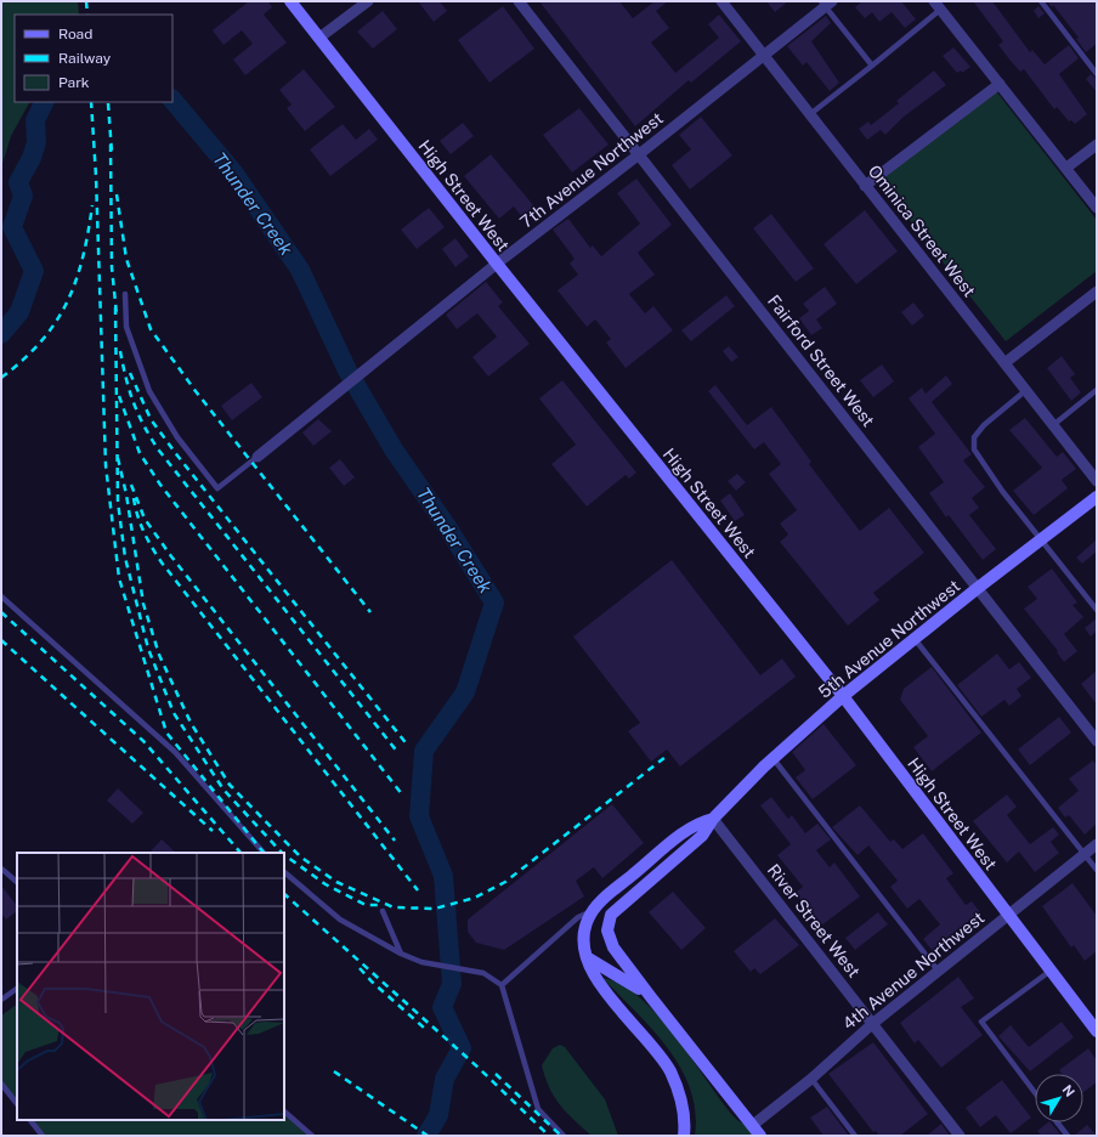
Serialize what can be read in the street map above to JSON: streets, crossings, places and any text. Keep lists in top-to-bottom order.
{
  "streets": {
    "main road": ["High Street West", "5th Avenue Northwest"],
    "street": [
      "7th Avenue Northwest",
      "Ominica Street West",
      "Fairford Street West",
      "River Street West",
      "4th Avenue Northwest"
    ]
  },
  "crossings": [
    ["7th Avenue Northwest", "High Street West"],
    ["7th Avenue Northwest", "Ominica Street West"],
    ["7th Avenue Northwest", "Fairford Street West"],
    ["High Street West", "5th Avenue Northwest"],
    ["High Street West", "4th Avenue Northwest"],
    ["Fairford Street West", "5th Avenue Northwest"],
    ["5th Avenue Northwest", "River Street West"],
    ["River Street West", "4th Avenue Northwest"]
  ],
  "water": ["Thunder Creek"],
  "legend": ["Road", "Railway", "Park"],
  "north": "top right"
}
